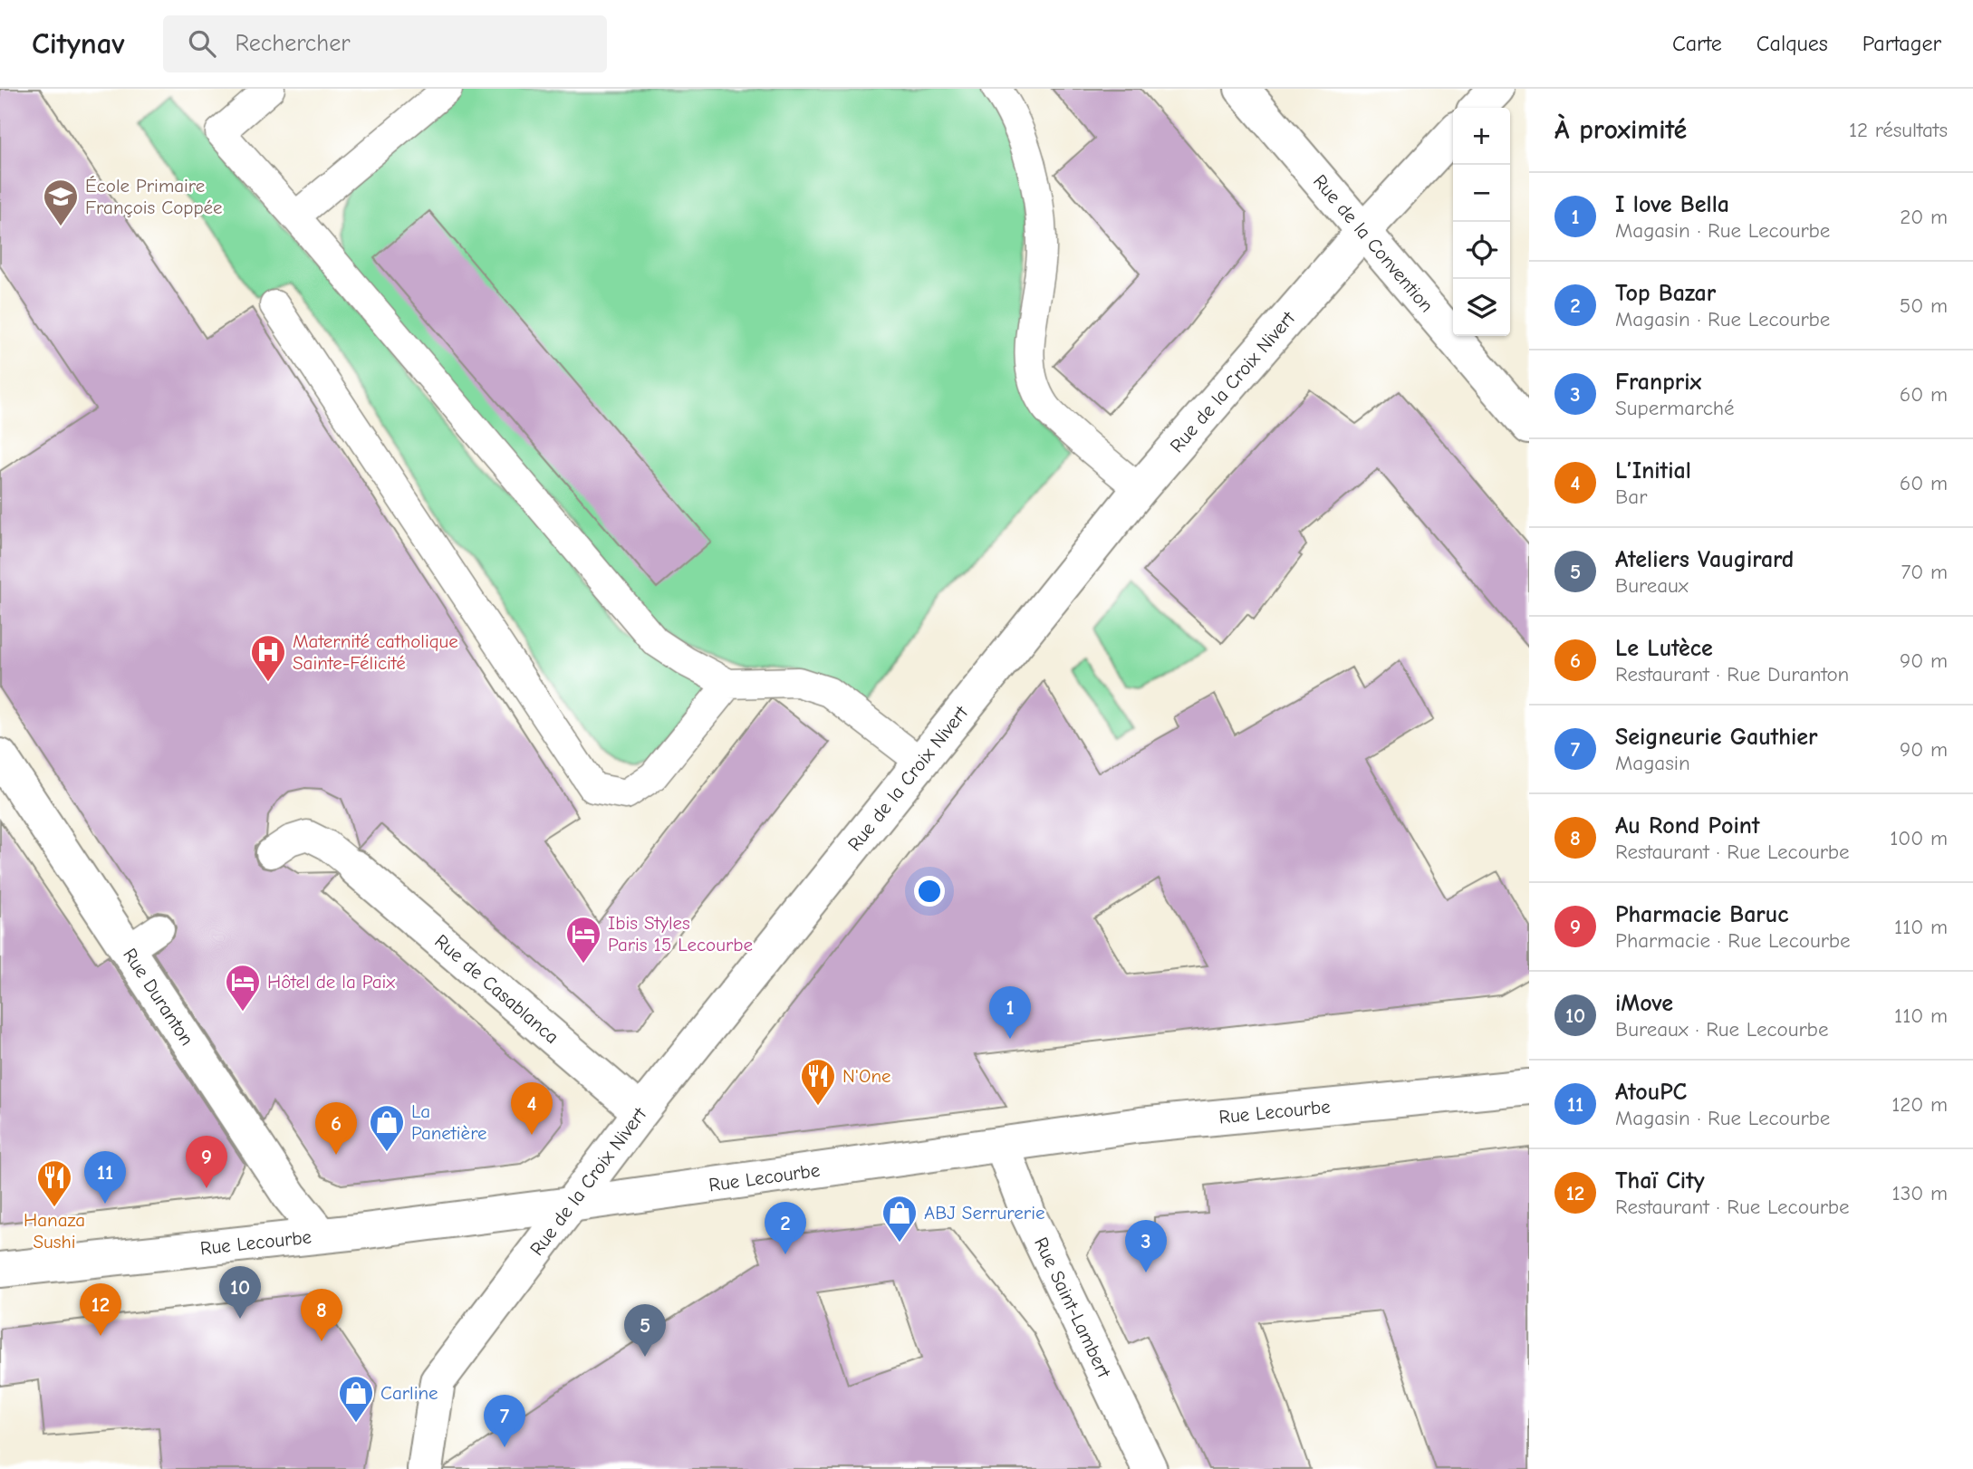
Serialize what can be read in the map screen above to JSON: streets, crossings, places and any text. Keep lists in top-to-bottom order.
{
  "streets": {
    "street": [
      "Rue de la Convention",
      "Rue de la Croix Nivert",
      "Rue de Casablanca",
      "Rue Duranton",
      "Rue Lecourbe",
      "Rue Saint-Lambert"
    ]
  },
  "crossings": [
    ["Rue de la Convention", "Rue de la Croix Nivert"],
    ["Rue de la Croix Nivert", "Rue de Casablanca"],
    ["Rue de la Croix Nivert", "Rue Lecourbe"],
    ["Rue Duranton", "Rue Lecourbe"],
    ["Rue Lecourbe", "Rue Saint-Lambert"]
  ],
  "places": {
    "school or university": ["École Primaire François Coppée"],
    "hospital": ["Maternité catholique Sainte-Félicité"],
    "hotel": ["Ibis Styles Paris 15 Lecourbe", "Hôtel de la Paix"],
    "restaurant": ["N'One", "Hanaza Sushi"],
    "shop": ["La Panetière", "ABJ Serrurerie", "Carline"]
  },
  "page": {
    "header": "Citynav",
    "search": "Rechercher",
    "nav": ["Carte", "Calques", "Partager"],
    "heading": ["À proximité", "12 résultats"],
    "map_buttons": ["+", "−"],
    "list": [
      {
        "mark": "1",
        "name": "I love Bella",
        "note": "Magasin · Rue Lecourbe",
        "value": "20 m"
      },
      {
        "mark": "2",
        "name": "Top Bazar",
        "note": "Magasin · Rue Lecourbe",
        "value": "50 m"
      },
      {
        "mark": "3",
        "name": "Franprix",
        "note": "Supermarché",
        "value": "60 m"
      },
      {
        "mark": "4",
        "name": "L’Initial",
        "note": "Bar",
        "value": "60 m"
      },
      {
        "mark": "5",
        "name": "Ateliers Vaugirard",
        "note": "Bureaux",
        "value": "70 m"
      },
      {
        "mark": "6",
        "name": "Le Lutèce",
        "note": "Restaurant · Rue Duranton",
        "value": "90 m"
      },
      {
        "mark": "7",
        "name": "Seigneurie Gauthier",
        "note": "Magasin",
        "value": "90 m"
      },
      {
        "mark": "8",
        "name": "Au Rond Point",
        "note": "Restaurant · Rue Lecourbe",
        "value": "100 m"
      },
      {
        "mark": "9",
        "name": "Pharmacie Baruc",
        "note": "Pharmacie · Rue Lecourbe",
        "value": "110 m"
      },
      {
        "mark": "10",
        "name": "iMove",
        "note": "Bureaux · Rue Lecourbe",
        "value": "110 m"
      },
      {
        "mark": "11",
        "name": "AtouPC",
        "note": "Magasin · Rue Lecourbe",
        "value": "120 m"
      },
      {
        "mark": "12",
        "name": "Thaï City",
        "note": "Restaurant · Rue Lecourbe",
        "value": "130 m"
      }
    ],
    "pins": [
      "1",
      "4",
      "6",
      "9",
      "11",
      "2",
      "3",
      "10",
      "12",
      "8",
      "5",
      "7"
    ]
  }
}
